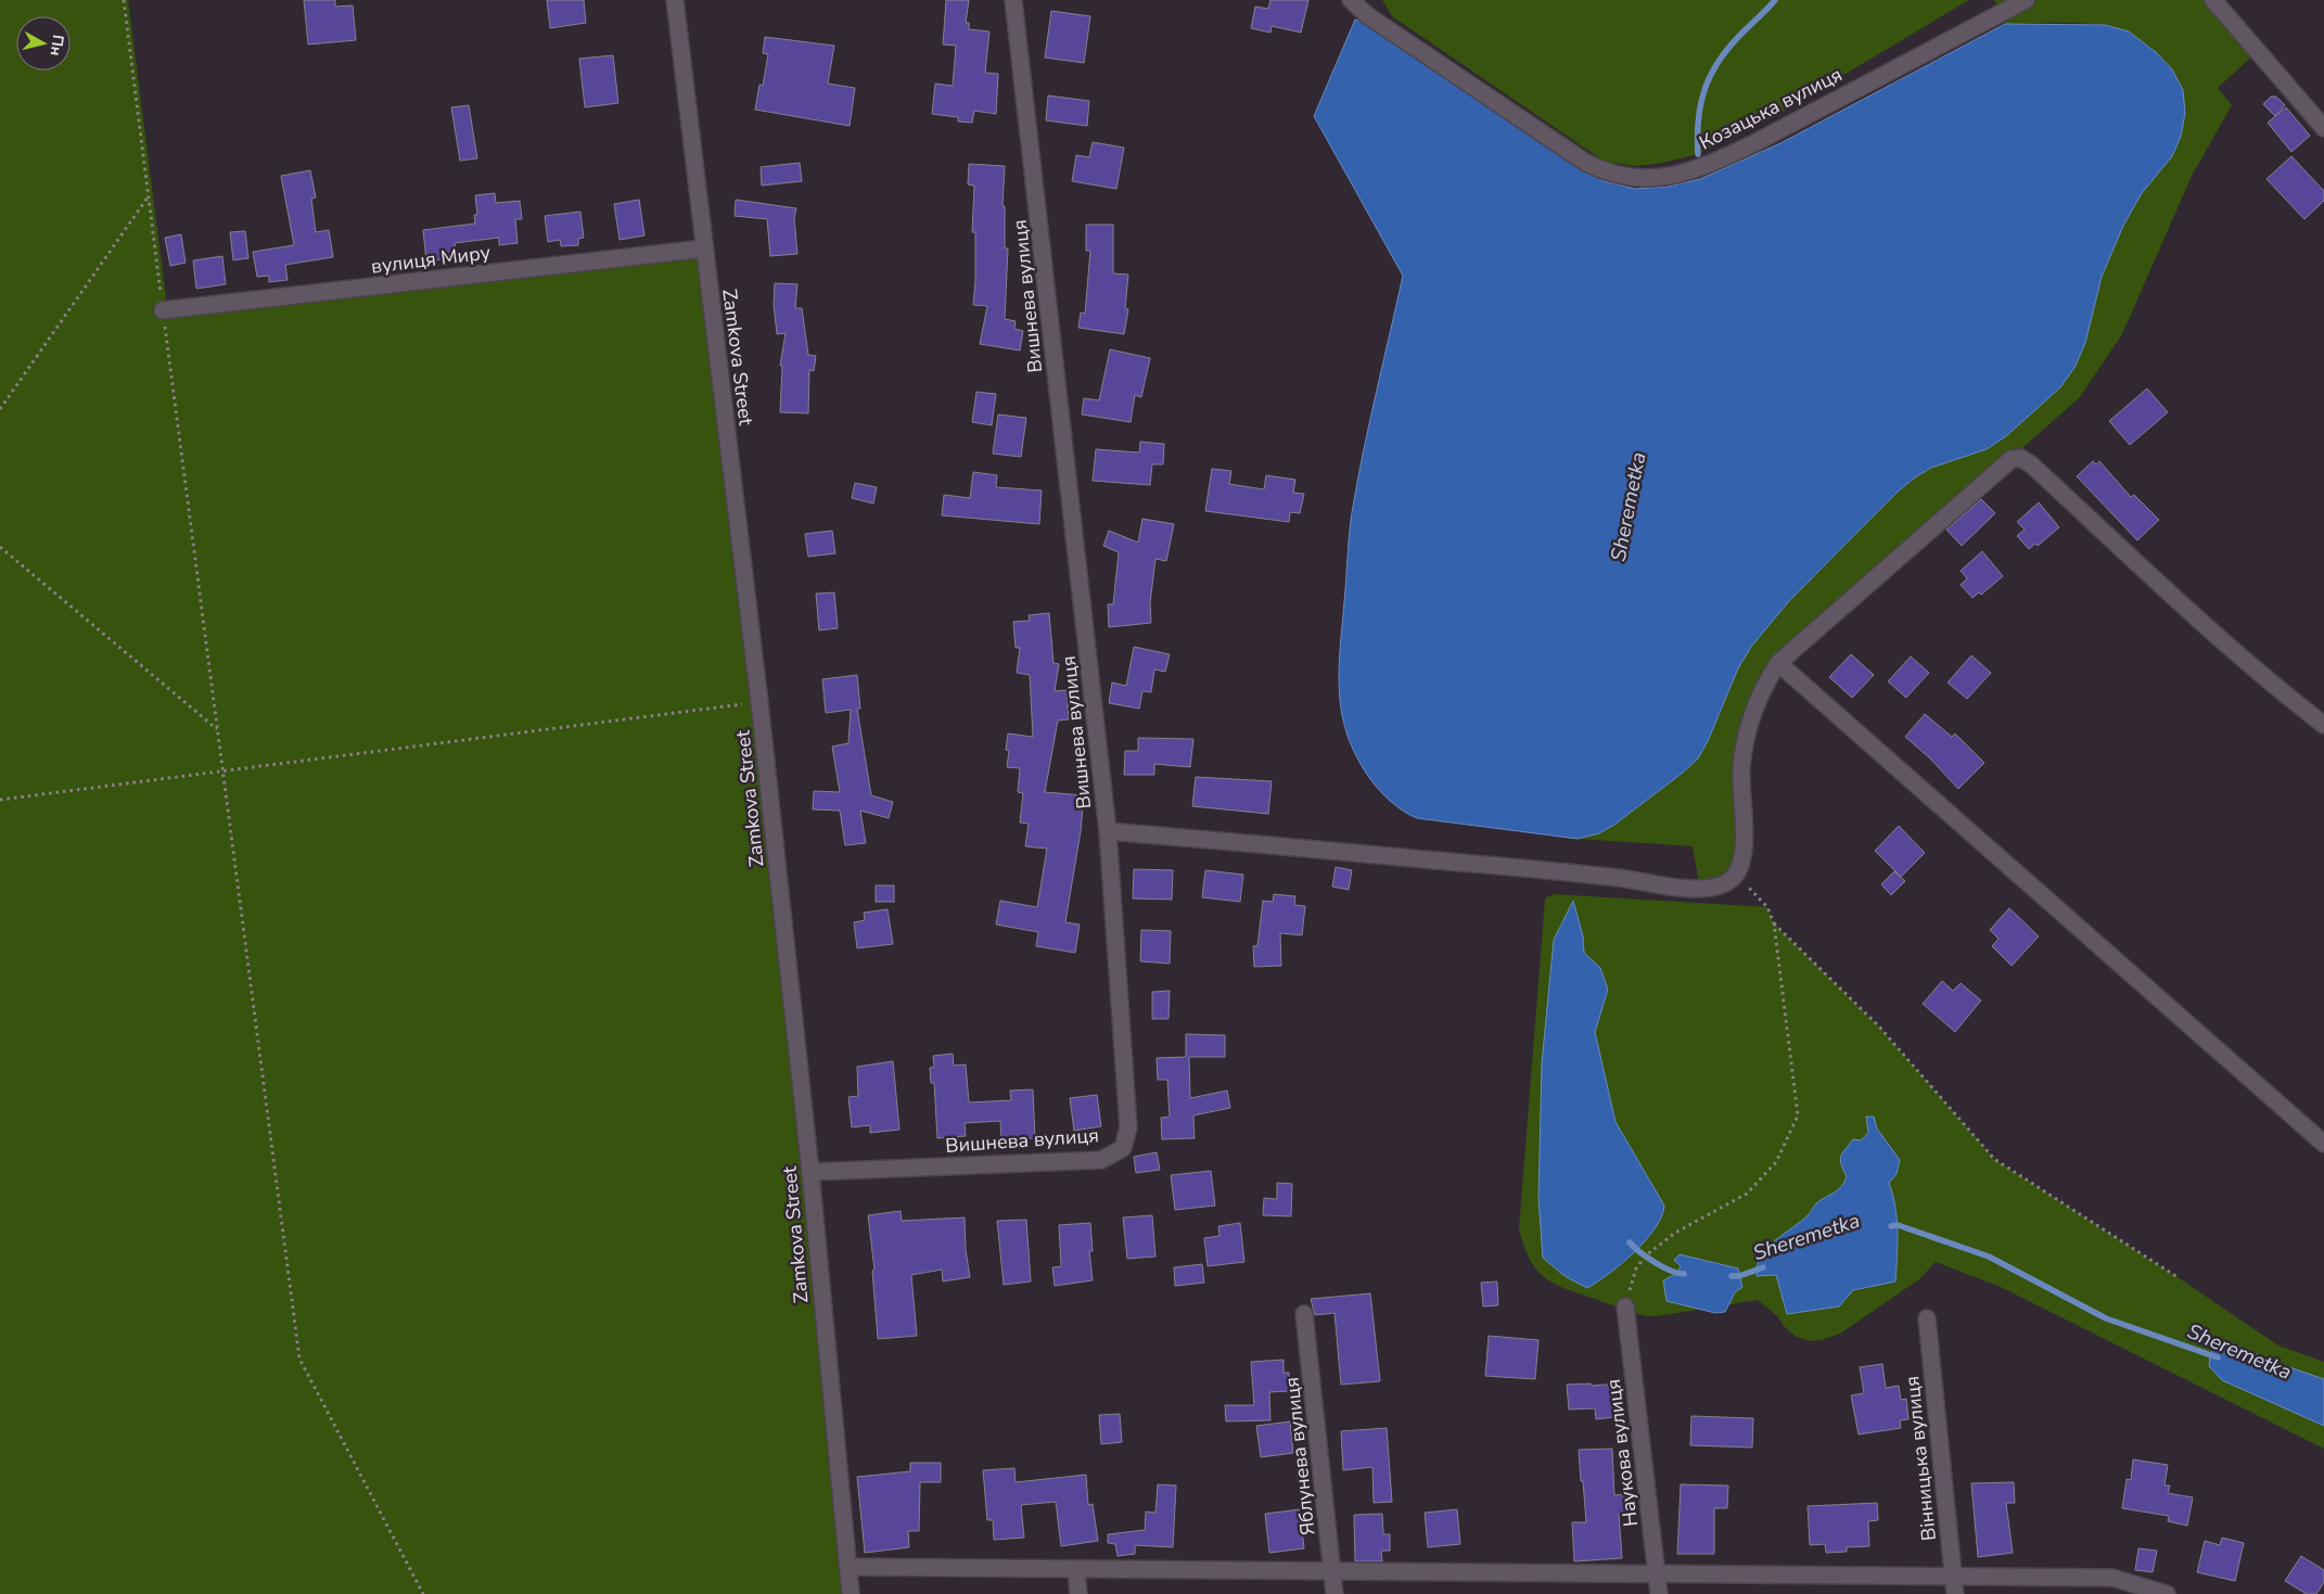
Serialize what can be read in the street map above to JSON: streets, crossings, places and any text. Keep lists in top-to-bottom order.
{
  "streets": {
    "street": [
      "Козацька вулиця",
      "вулиця Миру",
      "Вишнева вулиця",
      "Zamkova Street",
      "Наукова вулиця",
      "Яблунева вулиця",
      "Вінницька вулиця"
    ]
  },
  "crossings": [
    ["вулиця Миру", "Zamkova Street"],
    ["Вишнева вулиця", "Zamkova Street"]
  ],
  "water": ["Sheremetka"],
  "north": "right"
}
